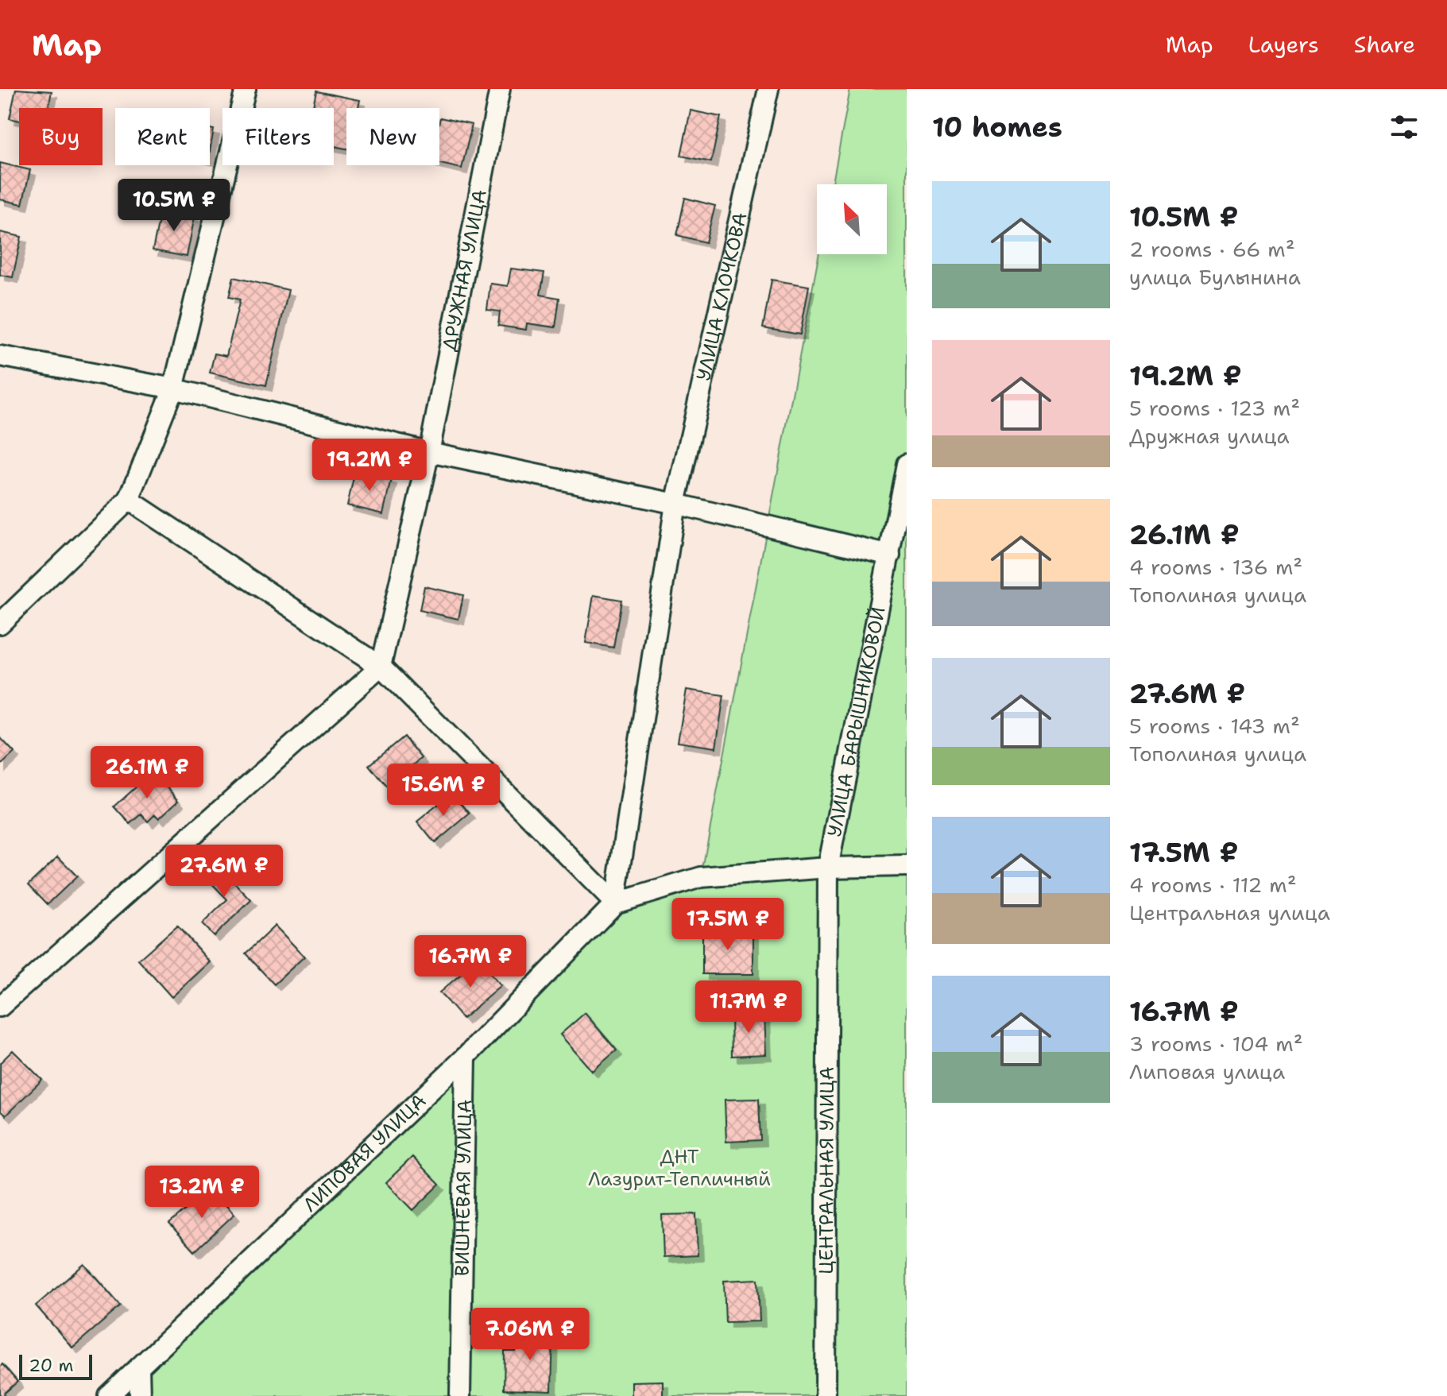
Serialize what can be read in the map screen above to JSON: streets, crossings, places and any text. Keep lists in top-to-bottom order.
{
  "streets": {
    "street": [
      "ДРУЖНАЯ УЛИЦА",
      "УЛИЦА КЛОЧКОВА",
      "УЛИЦА БАРЫШНИКОВОЙ",
      "ЛИПОВАЯ УЛИЦА",
      "ЦЕНТРАЛЬНАЯ УЛИЦА",
      "ВИШНЁВАЯ УЛИЦА"
    ]
  },
  "crossings": [
    ["УЛИЦА КЛОЧКОВА", "ЛИПОВАЯ УЛИЦА"],
    ["УЛИЦА БАРЫШНИКОВОЙ", "ЦЕНТРАЛЬНАЯ УЛИЦА"],
    ["ЛИПОВАЯ УЛИЦА", "ВИШНЁВАЯ УЛИЦА"]
  ],
  "parks": ["ДНТ Лазурит-Тепличный"],
  "scale_bar": "20 m",
  "north": "top left",
  "page": {
    "header": "Map",
    "nav": ["Map", "Layers", "Share"],
    "heading": "10 homes",
    "chip": [
      "Buy",
      "Rent",
      "Filters",
      "New"
    ],
    "list": [
      {
        "name": "10.5M ₽",
        "note": "2 rooms · 66 m² · улица Булынина"
      },
      {
        "name": "19.2M ₽",
        "note": "5 rooms · 123 m² · Дружная улица"
      },
      {
        "name": "26.1M ₽",
        "note": "4 rooms · 136 m² · Тополиная улица"
      },
      {
        "name": "27.6M ₽",
        "note": "5 rooms · 143 m² · Тополиная улица"
      },
      {
        "name": "17.5M ₽",
        "note": "4 rooms · 112 m² · Центральная улица"
      },
      {
        "name": "16.7M ₽",
        "note": "3 rooms · 104 m² · Липовая улица"
      }
    ],
    "price": [
      "10.5M ₽",
      "19.2M ₽",
      "26.1M ₽",
      "15.6M ₽",
      "27.6M ₽",
      "17.5M ₽",
      "16.7M ₽",
      "11.7M ₽",
      "13.2M ₽",
      "7.06M ₽"
    ],
    "scale": "20 m"
  }
}
